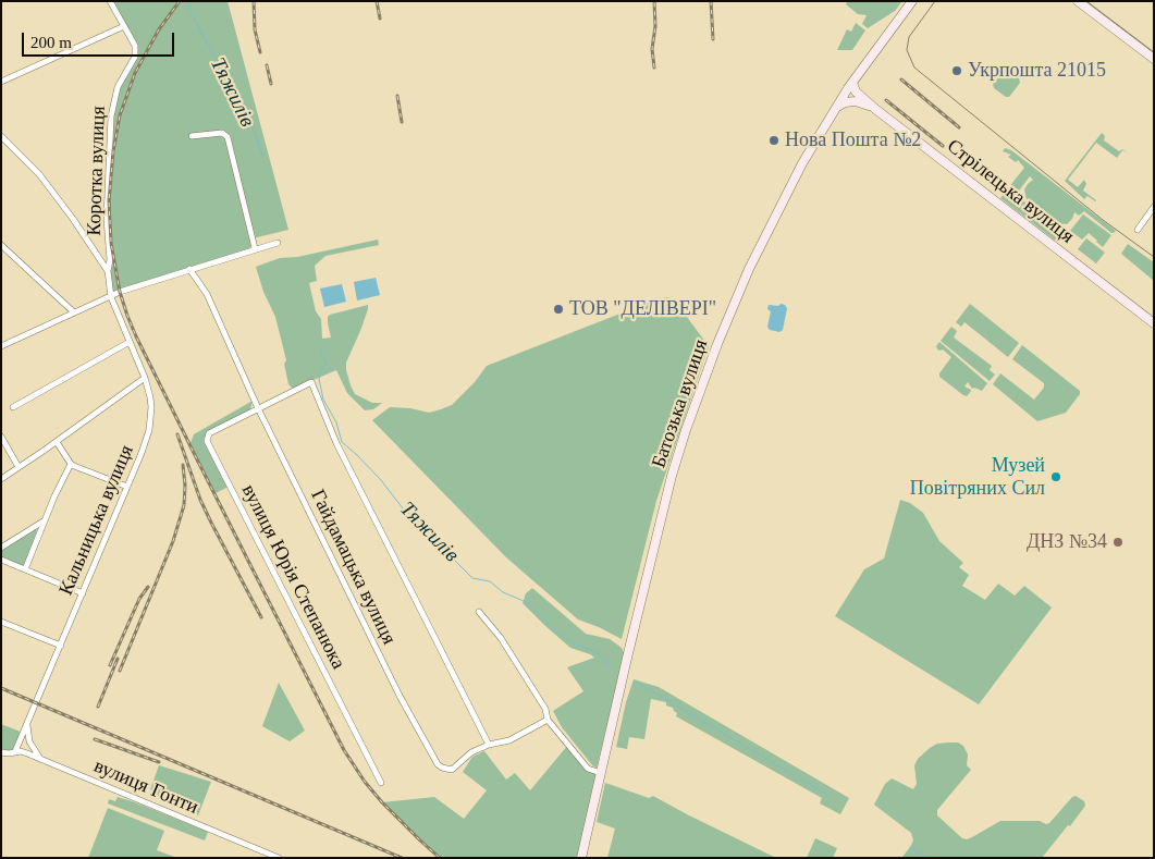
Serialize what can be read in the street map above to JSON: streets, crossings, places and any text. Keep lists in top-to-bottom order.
{
  "streets": {
    "street": [
      "Коротка вулиця",
      "Стрілецька вулиця",
      "Батозька вулиця",
      "Кальницька вулиця",
      "Гайдамацька вулиця",
      "вулиця Юрія Степанюка",
      "вулиця Гонти"
    ]
  },
  "crossings": [
    ["Коротка вулиця", "Кальницька вулиця"],
    ["Стрілецька вулиця", "Батозька вулиця"],
    ["Кальницька вулиця", "вулиця Гонти"],
    ["Гайдамацька вулиця", "вулиця Юрія Степанюка"]
  ],
  "water": ["Тяжилів"],
  "places": [
    "Укрпошта 21015",
    "Нова Пошта №2",
    "ТОВ \"ДЕЛІВЕРІ\"",
    "Музей Повітряних Сил",
    "ДНЗ №34"
  ],
  "scale_bar": "200 m"
}
